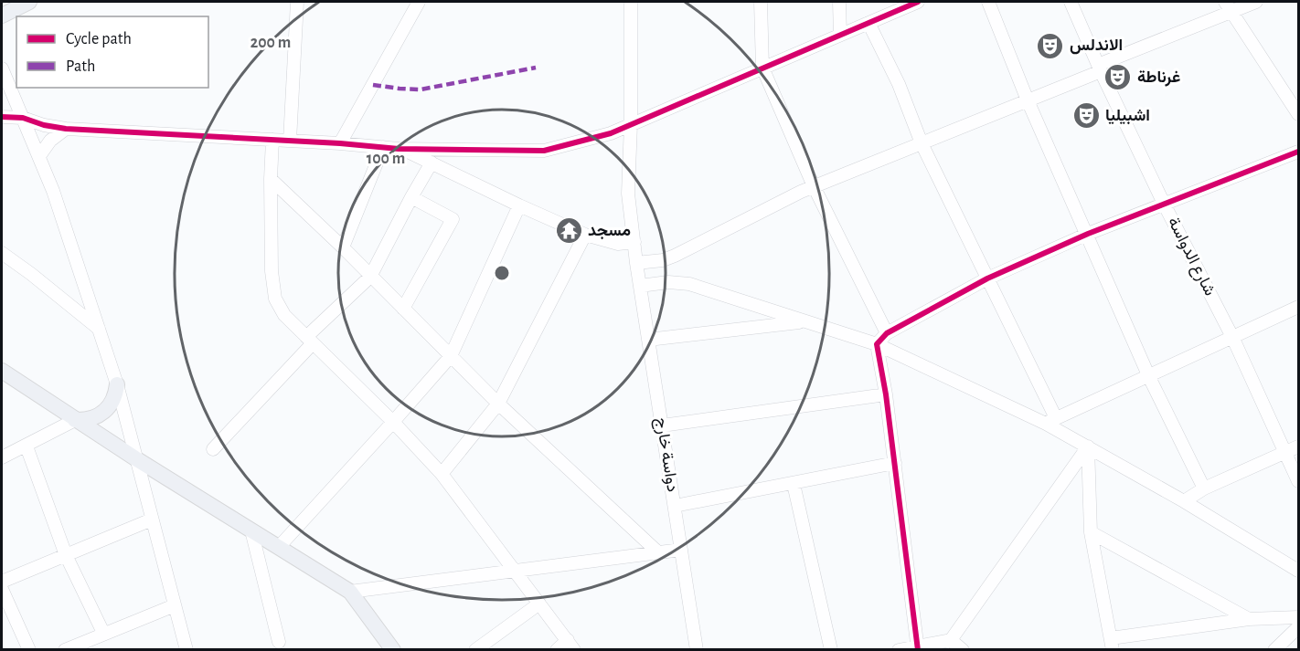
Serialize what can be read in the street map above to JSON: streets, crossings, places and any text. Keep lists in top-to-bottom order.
{
  "streets": {
    "street": ["شارع الدواسة", "دواسة خارج"]
  },
  "places": {
    "theatre": ["الاندلس", "غرناطة", "اشبيليا"],
    "temple": ["مسجد"]
  },
  "legend": ["Cycle path", "Path"],
  "rings": ["200 m", "100 m"]
}
